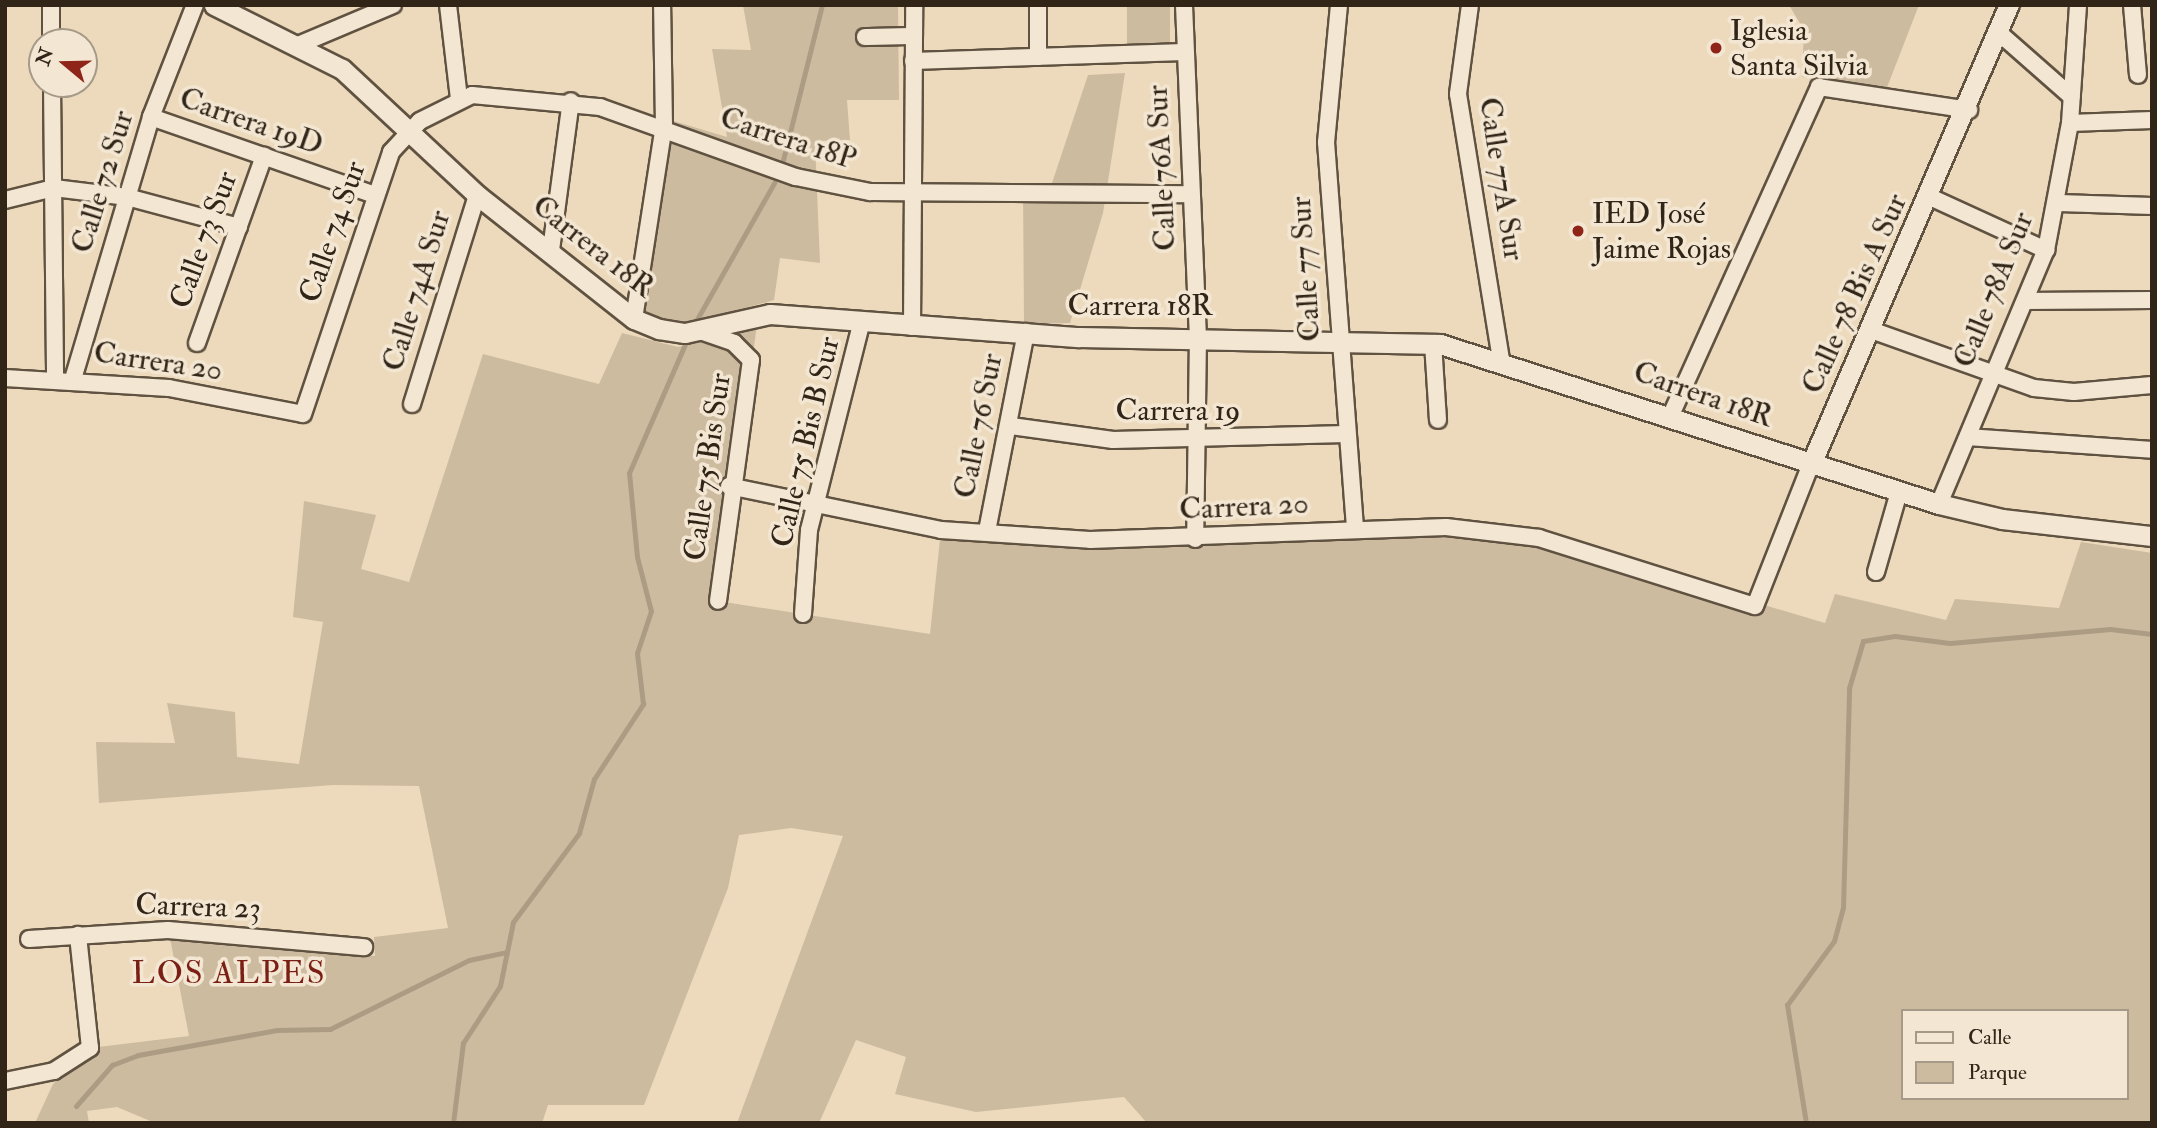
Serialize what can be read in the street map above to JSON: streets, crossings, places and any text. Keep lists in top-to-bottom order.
{
  "streets": {
    "street": [
      "Carrera 19D",
      "Carrera 18P",
      "Calle 76A Sur",
      "Calle 77A Sur",
      "Calle 72 Sur",
      "Calle 74 Sur",
      "Calle 73 Sur",
      "Carrera 18R",
      "Calle 77 Sur",
      "Calle 78A Sur",
      "Calle 74A Sur",
      "Calle 78 Bis A Sur",
      "Carrera 20",
      "Carrera 19",
      "Calle 76 Sur",
      "Calle 75 Bis B Sur",
      "Calle 75 Bis Sur",
      "Carrera 23"
    ]
  },
  "crossings": [
    ["Carrera 19D", "Calle 72 Sur"],
    ["Carrera 19D", "Calle 74 Sur"],
    ["Carrera 19D", "Calle 73 Sur"],
    ["Carrera 18P", "Calle 76A Sur"],
    ["Carrera 18P", "Calle 74 Sur"],
    ["Calle 76A Sur", "Carrera 18R"],
    ["Calle 76A Sur", "Carrera 20"],
    ["Calle 76A Sur", "Carrera 19"],
    ["Calle 77A Sur", "Carrera 18R"],
    ["Calle 72 Sur", "Carrera 20"],
    ["Calle 74 Sur", "Carrera 18R"],
    ["Calle 74 Sur", "Carrera 20"],
    ["Carrera 18R", "Calle 77 Sur"],
    ["Carrera 18R", "Calle 78A Sur"],
    ["Carrera 18R", "Calle 74A Sur"],
    ["Carrera 18R", "Calle 78 Bis A Sur"],
    ["Carrera 18R", "Calle 76 Sur"],
    ["Carrera 18R", "Calle 75 Bis B Sur"],
    ["Carrera 18R", "Calle 75 Bis Sur"],
    ["Calle 77 Sur", "Carrera 20"],
    ["Calle 77 Sur", "Carrera 19"],
    ["Calle 78 Bis A Sur", "Carrera 20"],
    ["Carrera 20", "Calle 76 Sur"],
    ["Carrera 20", "Calle 75 Bis B Sur"],
    ["Carrera 20", "Calle 75 Bis Sur"],
    ["Carrera 19", "Calle 76 Sur"]
  ],
  "districts": ["LOS ALPES"],
  "places": ["Iglesia Santa Silvia", "IED José Jaime Rojas"],
  "legend": ["Calle", "Parque"],
  "north": "left"
}
